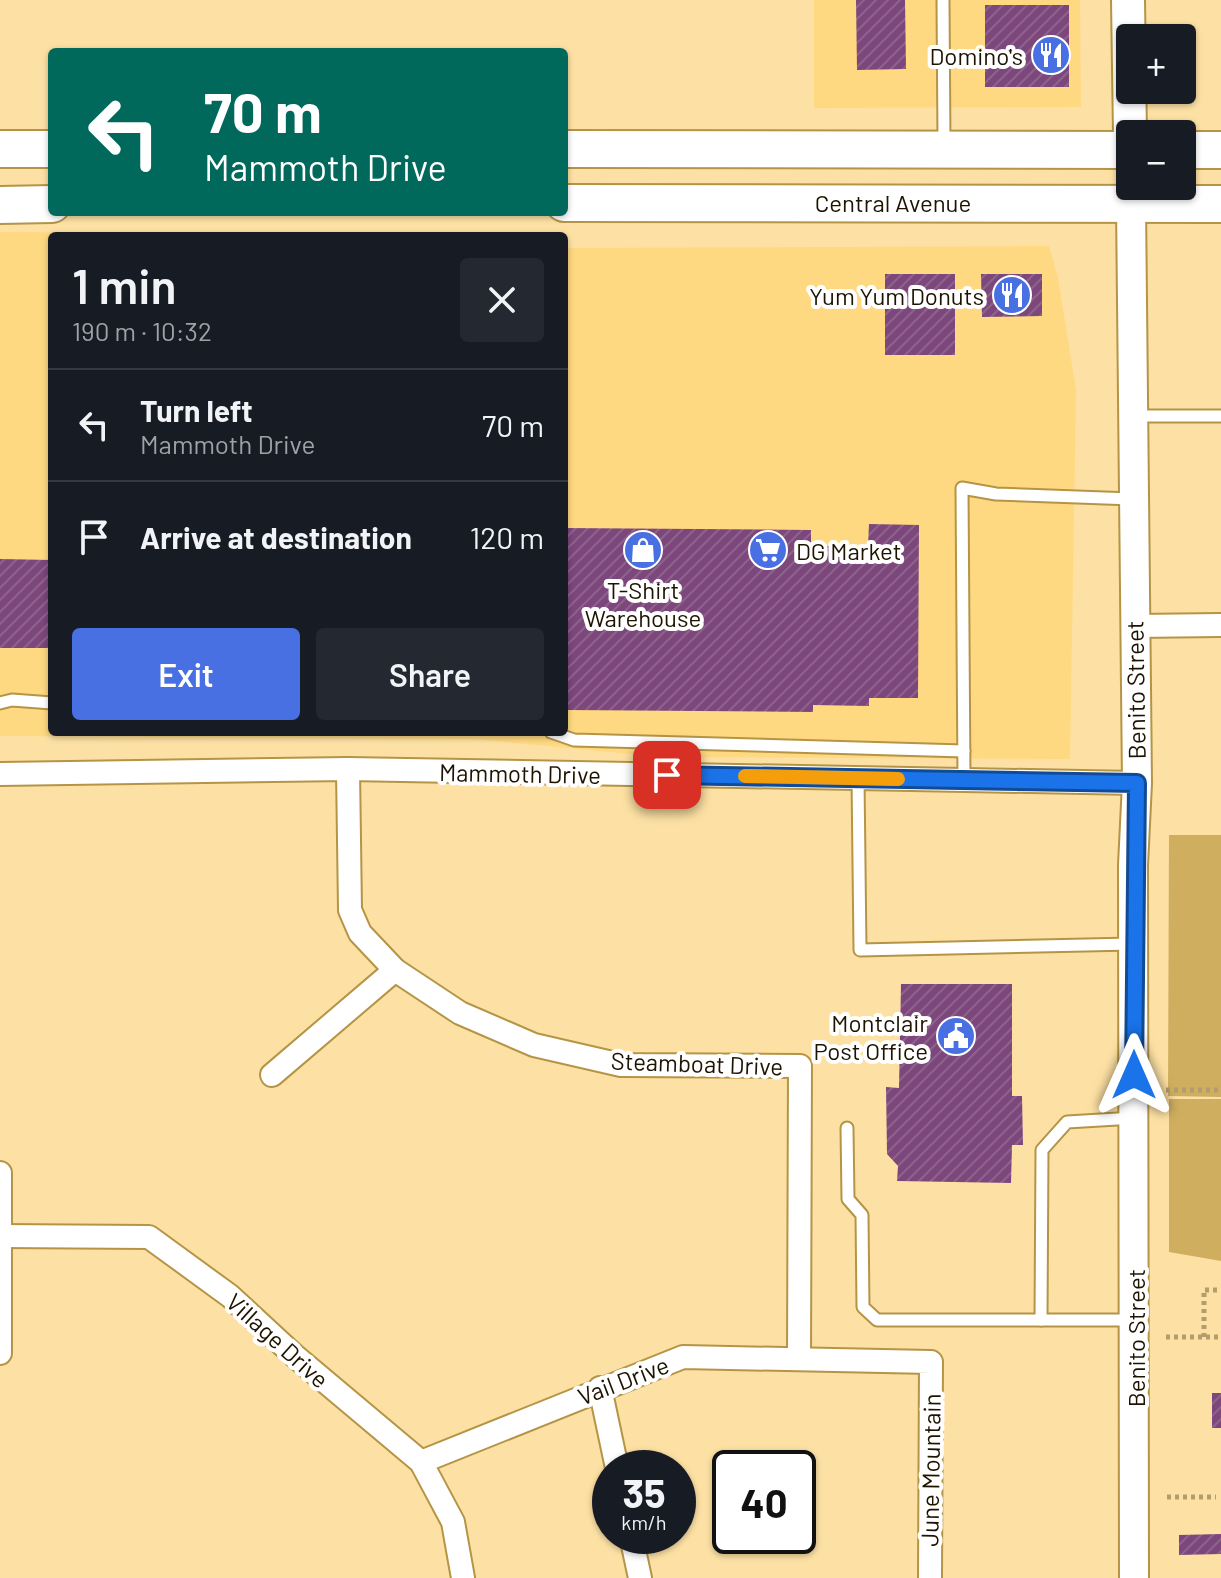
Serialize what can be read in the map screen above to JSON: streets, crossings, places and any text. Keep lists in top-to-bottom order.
{
  "streets": {
    "main road": ["Central Avenue"],
    "street": [
      "Benito Street",
      "Mammoth Drive",
      "Steamboat Drive",
      "Village Drive",
      "Vail Drive",
      "June Mountain"
    ]
  },
  "crossings": [
    ["Benito Street", "Mammoth Drive"],
    ["Mammoth Drive", "Steamboat Drive"],
    ["Steamboat Drive", "Vail Drive"],
    ["Village Drive", "Vail Drive"],
    ["Vail Drive", "June Mountain"]
  ],
  "places": {
    "restaurant": ["Domino's", "Yum Yum Donuts"],
    "shop": ["T-Shirt Warehouse"],
    "supermarket": ["DG Market"],
    "public building": ["Montclair Post Office"]
  },
  "page": {
    "map_buttons": ["+", "−"],
    "turn": ["70 m", "Mammoth Drive"],
    "heading": ["1 min", "190 m · 10:32"],
    "list": [
      {
        "name": "Turn left",
        "note": "Mammoth Drive",
        "value": "70 m"
      },
      {
        "name": "Arrive at destination",
        "value": "120 m"
      }
    ],
    "buttons": ["Exit", "Share"],
    "speed": "35 km/h",
    "limit": "40"
  }
}
